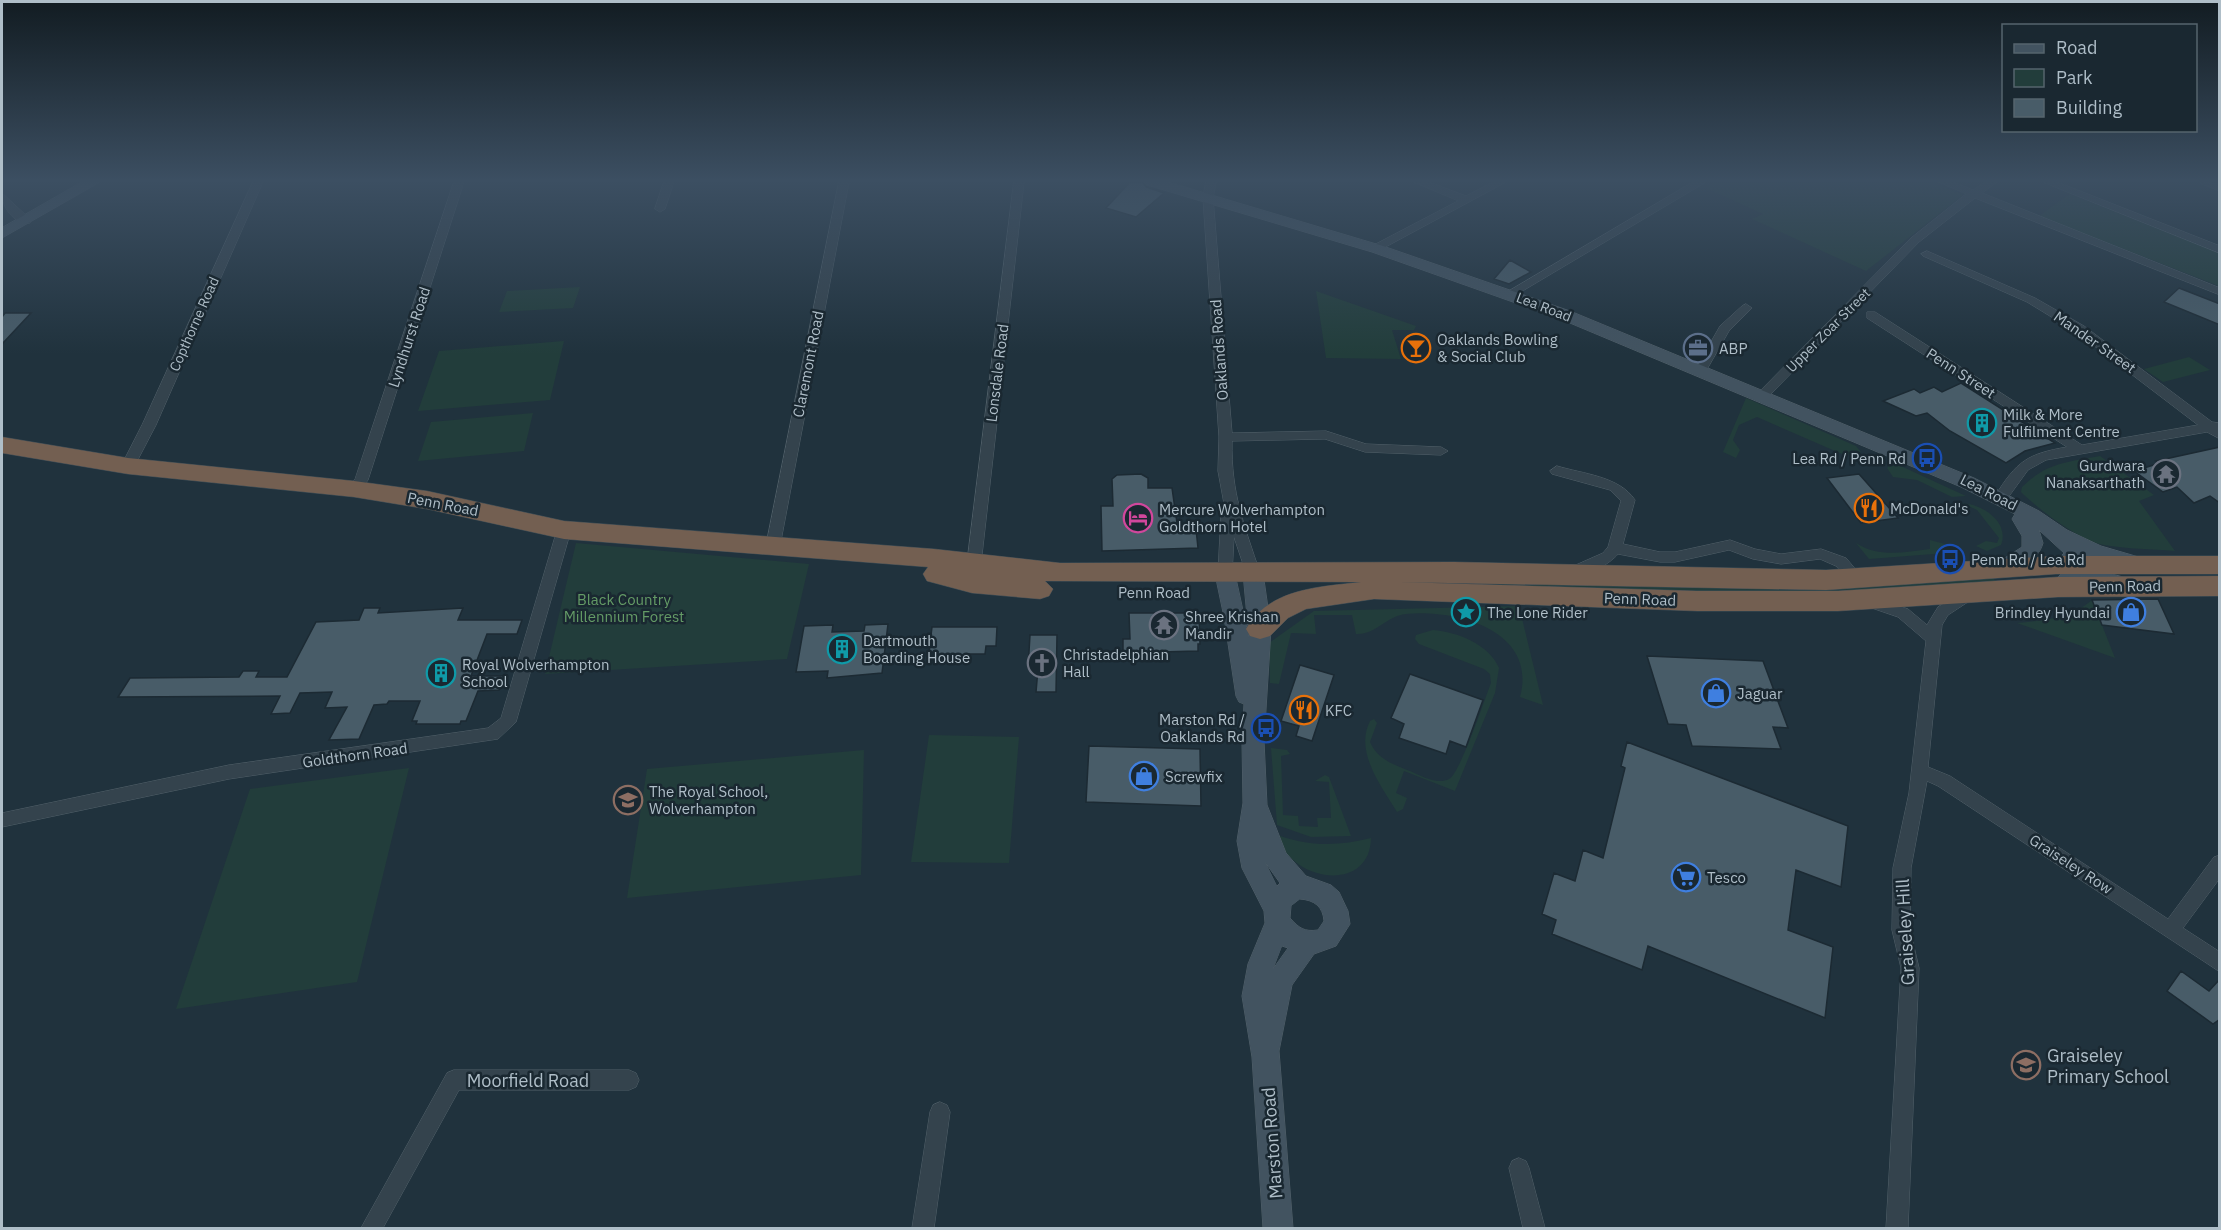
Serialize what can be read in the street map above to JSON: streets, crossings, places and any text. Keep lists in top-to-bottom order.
{
  "streets": {
    "highway": ["Penn Road"],
    "street": [
      "Lea Road",
      "Copthorne Road",
      "Upper Zoar Street",
      "Lyndhurst Road",
      "Mander Street",
      "Oaklands Road",
      "Claremont Road",
      "Lonsdale Road",
      "Penn Street",
      "Goldthorn Road",
      "Graiseley Row",
      "Graiseley Hill",
      "Moorfield Road",
      "Marston Road"
    ]
  },
  "crossings": [
    ["Lea Road", "Upper Zoar Street"],
    ["Lea Road", "Penn Road"],
    ["Copthorne Road", "Penn Road"],
    ["Lyndhurst Road", "Penn Road"],
    ["Oaklands Road", "Penn Road"],
    ["Claremont Road", "Penn Road"],
    ["Lonsdale Road", "Penn Road"],
    ["Penn Road", "Goldthorn Road"],
    ["Penn Road", "Graiseley Hill"],
    ["Graiseley Row", "Graiseley Hill"]
  ],
  "parks": ["Black Country Millennium Forest"],
  "places": {
    "bar": ["Oaklands Bowling & Social Club"],
    "office": ["ABP"],
    "building": ["Milk & More Fulfilment Centre", "Dartmouth Boarding House", "Royal Wolverhampton School"],
    "bus stop": ["Lea Rd / Penn Rd", "Penn Rd / Lea Rd", "Marston Rd / Oaklands Rd"],
    "temple": ["Gurdwara Nanaksarthath", "Shree Krishan Mandir"],
    "restaurant": ["McDonald's", "KFC"],
    "hotel": ["Mercure Wolverhampton Goldthorn Hotel"],
    "place": ["The Lone Rider"],
    "shop": ["Brindley Hyundai", "Jaguar", "Screwfix"],
    "church": ["Christadelphian Hall"],
    "school or university": ["The Royal School, Wolverhampton", "Graiseley Primary School"],
    "supermarket": ["Tesco"]
  },
  "legend": ["Road", "Park", "Building"]
}
